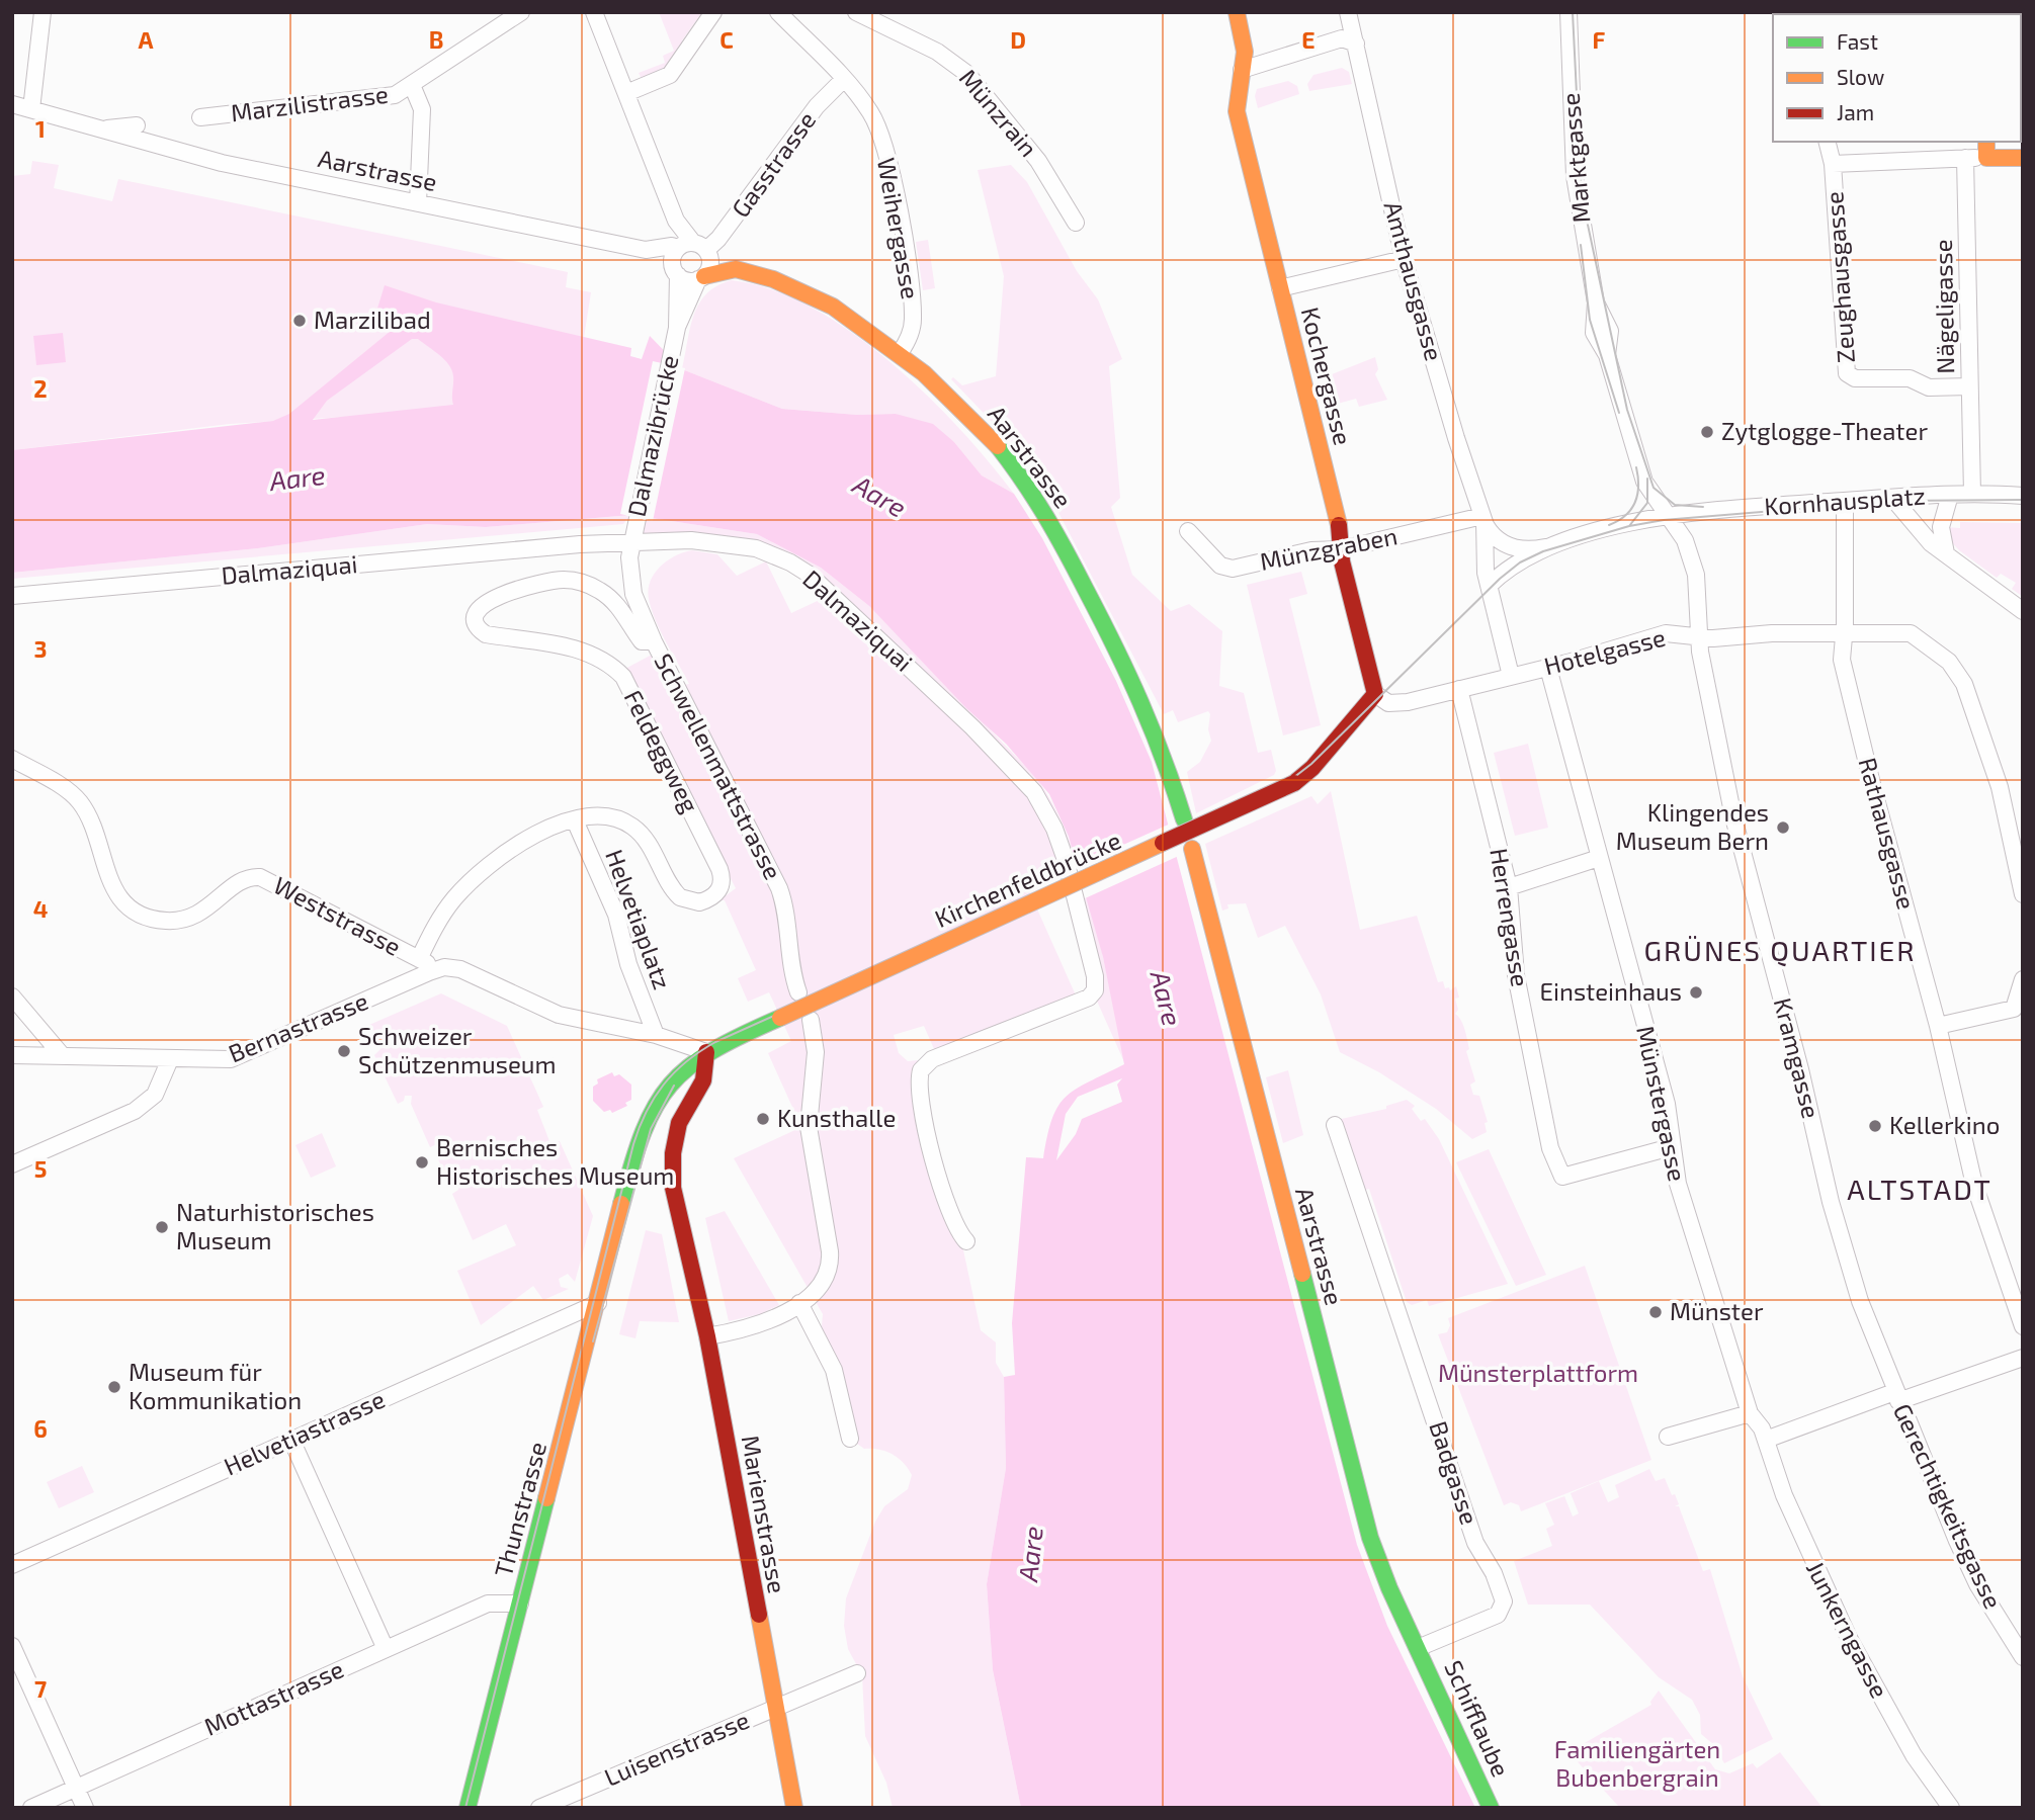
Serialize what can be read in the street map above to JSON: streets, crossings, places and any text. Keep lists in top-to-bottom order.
{
  "streets": {
    "street": [
      "Marzilistrasse",
      "Münzrain",
      "Marktgasse",
      "Gasstrasse",
      "Aarstrasse",
      "Weihergasse",
      "Zeughausgasse",
      "Amthausgasse",
      "Nägeligasse",
      "Kochergasse",
      "Dalmazibrücke",
      "Kornhausplatz",
      "Münzgraben",
      "Dalmaziquai",
      "Hotelgasse",
      "Feldeggweg",
      "Schwellenmattstrasse",
      "Rathausgasse",
      "Kirchenfeldbrücke",
      "Weststrasse",
      "Herrengasse",
      "Helvetiaplatz",
      "Bernastrasse",
      "Kramgasse",
      "Münstergasse",
      "Helvetiastrasse",
      "Badgasse",
      "Gerechtigkeitsgasse",
      "Thunstrasse",
      "Marienstrasse",
      "Junkerngasse",
      "Mottastrasse",
      "Schifflaube",
      "Luisenstrasse"
    ]
  },
  "crossings": [
    ["Marktgasse", "Kornhausplatz"],
    ["Marktgasse", "Kramgasse"],
    ["Gasstrasse", "Aarstrasse"],
    ["Gasstrasse", "Weihergasse"],
    ["Gasstrasse", "Dalmazibrücke"],
    ["Aarstrasse", "Weihergasse"],
    ["Aarstrasse", "Dalmazibrücke"],
    ["Aarstrasse", "Badgasse"],
    ["Aarstrasse", "Schifflaube"],
    ["Zeughausgasse", "Nägeligasse"],
    ["Amthausgasse", "Münzgraben"],
    ["Nägeligasse", "Kornhausplatz"],
    ["Kochergasse", "Münzgraben"],
    ["Kochergasse", "Hotelgasse"],
    ["Kochergasse", "Kirchenfeldbrücke"],
    ["Dalmazibrücke", "Dalmaziquai"],
    ["Dalmazibrücke", "Schwellenmattstrasse"],
    ["Kornhausplatz", "Rathausgasse"],
    ["Kornhausplatz", "Kramgasse"],
    ["Dalmaziquai", "Schwellenmattstrasse"],
    ["Hotelgasse", "Rathausgasse"],
    ["Hotelgasse", "Kirchenfeldbrücke"],
    ["Hotelgasse", "Herrengasse"],
    ["Hotelgasse", "Kramgasse"],
    ["Hotelgasse", "Münstergasse"],
    ["Feldeggweg", "Schwellenmattstrasse"],
    ["Feldeggweg", "Weststrasse"],
    ["Feldeggweg", "Helvetiaplatz"],
    ["Kirchenfeldbrücke", "Thunstrasse"],
    ["Kirchenfeldbrücke", "Marienstrasse"],
    ["Weststrasse", "Helvetiaplatz"],
    ["Weststrasse", "Bernastrasse"],
    ["Herrengasse", "Münstergasse"],
    ["Kramgasse", "Gerechtigkeitsgasse"],
    ["Münstergasse", "Junkerngasse"],
    ["Helvetiastrasse", "Thunstrasse"],
    ["Badgasse", "Schifflaube"],
    ["Thunstrasse", "Marienstrasse"],
    ["Thunstrasse", "Mottastrasse"],
    ["Marienstrasse", "Luisenstrasse"]
  ],
  "districts": ["GRÜNES QUARTIER", "ALTSTADT"],
  "water": ["Aare"],
  "parks": ["Münsterplattform", "Familiengärten Bubenbergrain"],
  "places": [
    "Marzilibad",
    "Zytglogge-Theater",
    "Klingendes Museum Bern",
    "Einsteinhaus",
    "Schweizer Schützenmuseum",
    "Kunsthalle",
    "Kellerkino",
    "Bernisches Historisches Museum",
    "Naturhistorisches Museum",
    "Münster",
    "Museum für Kommunikation"
  ],
  "legend": ["Fast", "Slow", "Jam"],
  "grid": {
    "columns": [
      "A",
      "B",
      "C",
      "D",
      "E",
      "F"
    ],
    "rows": [
      "1",
      "2",
      "3",
      "4",
      "5",
      "6",
      "7"
    ]
  }
}
